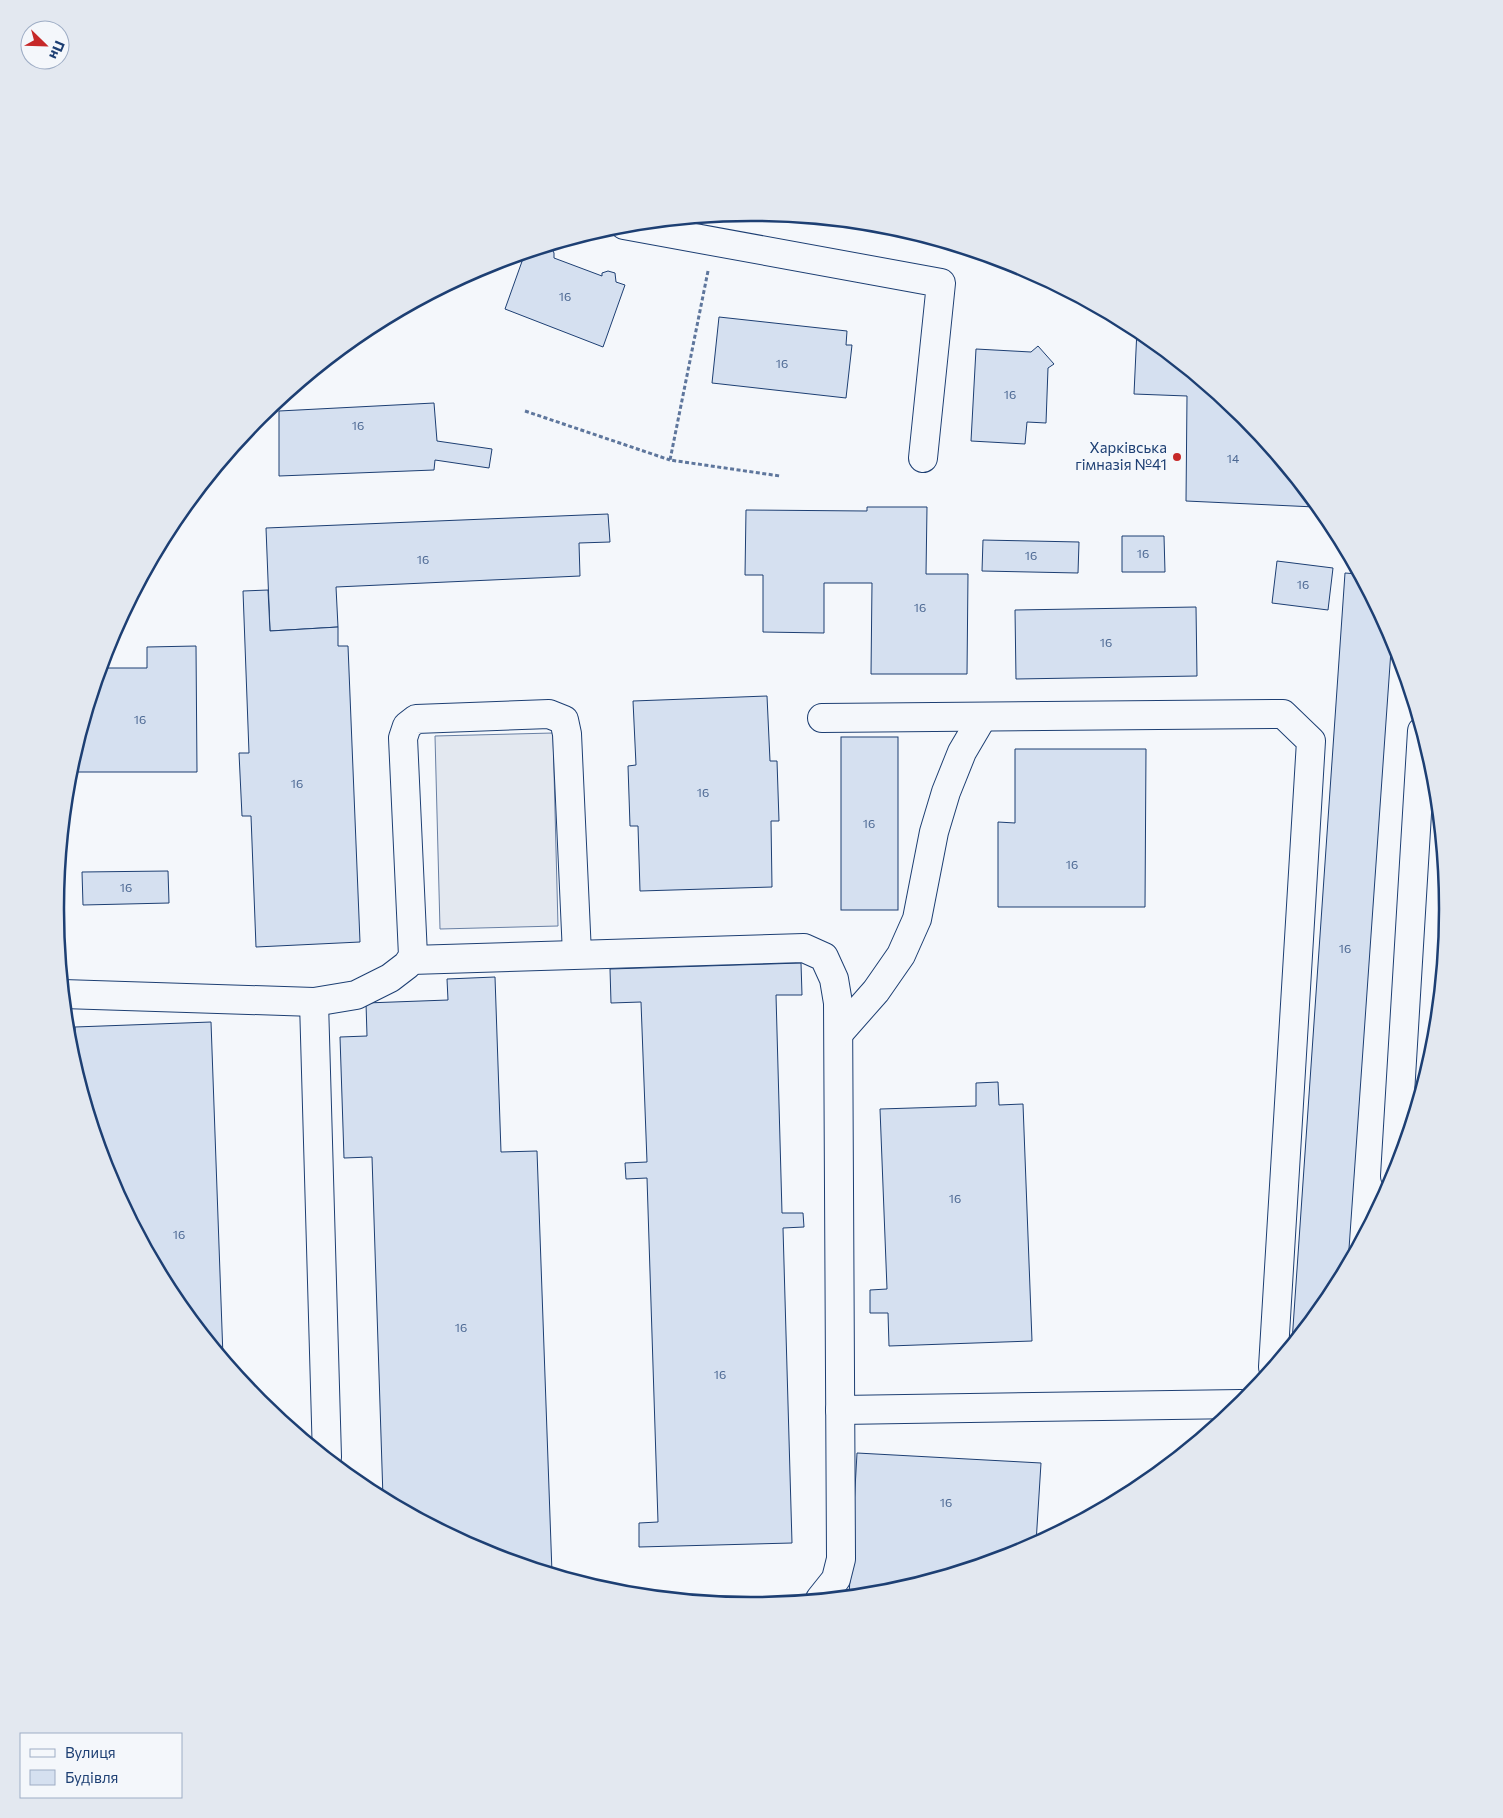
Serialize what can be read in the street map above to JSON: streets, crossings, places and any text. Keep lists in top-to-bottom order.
{
  "places": ["Харківська гімназія №41"],
  "house_numbers": [
    "16",
    "16",
    "16",
    "16",
    "14",
    "16",
    "16",
    "16",
    "16",
    "16",
    "16",
    "16",
    "16",
    "16",
    "16",
    "16",
    "16",
    "16",
    "16",
    "16",
    "16",
    "16",
    "16"
  ],
  "legend": ["Вулиця", "Будівля"],
  "north": "bottom right"
}
